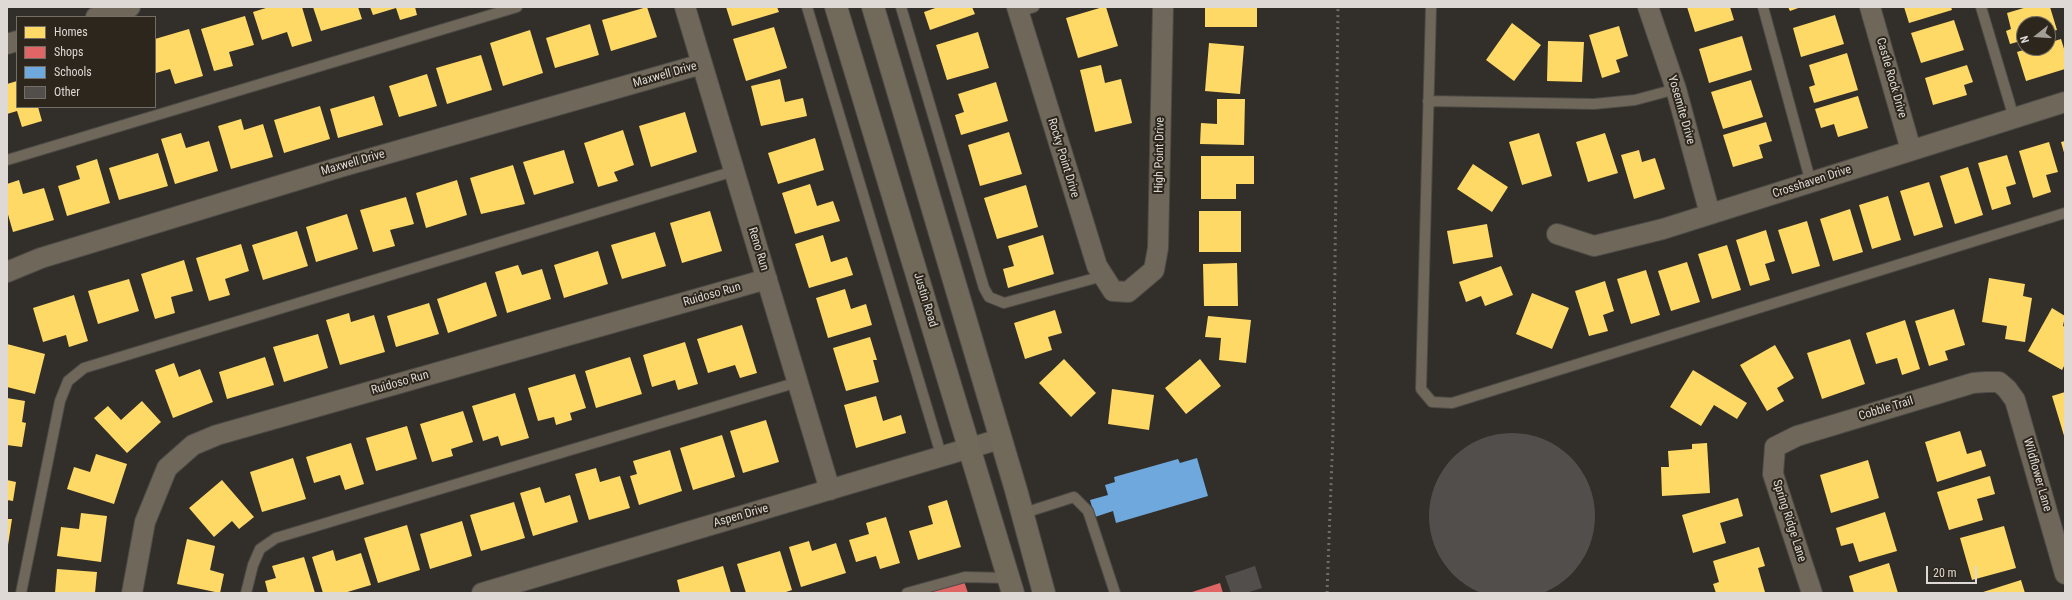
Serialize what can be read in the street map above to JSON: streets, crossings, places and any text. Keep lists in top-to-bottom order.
{
  "streets": {
    "main road": ["Justin Road"],
    "street": [
      "Maxwell Drive",
      "Castle Rock Drive",
      "Yosemite Drive",
      "High Point Drive",
      "Rocky Point Drive",
      "Crosshaven Drive",
      "Reno Run",
      "Ruidoso Run",
      "Cobble Trail",
      "Wildflower Lane",
      "Aspen Drive",
      "Spring Ridge Lane"
    ]
  },
  "crossings": [
    ["Maxwell Drive", "Reno Run"],
    ["Castle Rock Drive", "Crosshaven Drive"],
    ["Yosemite Drive", "Crosshaven Drive"],
    ["High Point Drive", "Rocky Point Drive"],
    ["Reno Run", "Ruidoso Run"],
    ["Reno Run", "Aspen Drive"],
    ["Justin Road", "Aspen Drive"],
    ["Cobble Trail", "Wildflower Lane"],
    ["Cobble Trail", "Spring Ridge Lane"]
  ],
  "legend": [
    "Homes",
    "Shops",
    "Schools",
    "Other"
  ],
  "scale_bar": "20 m",
  "north": "left"
}
